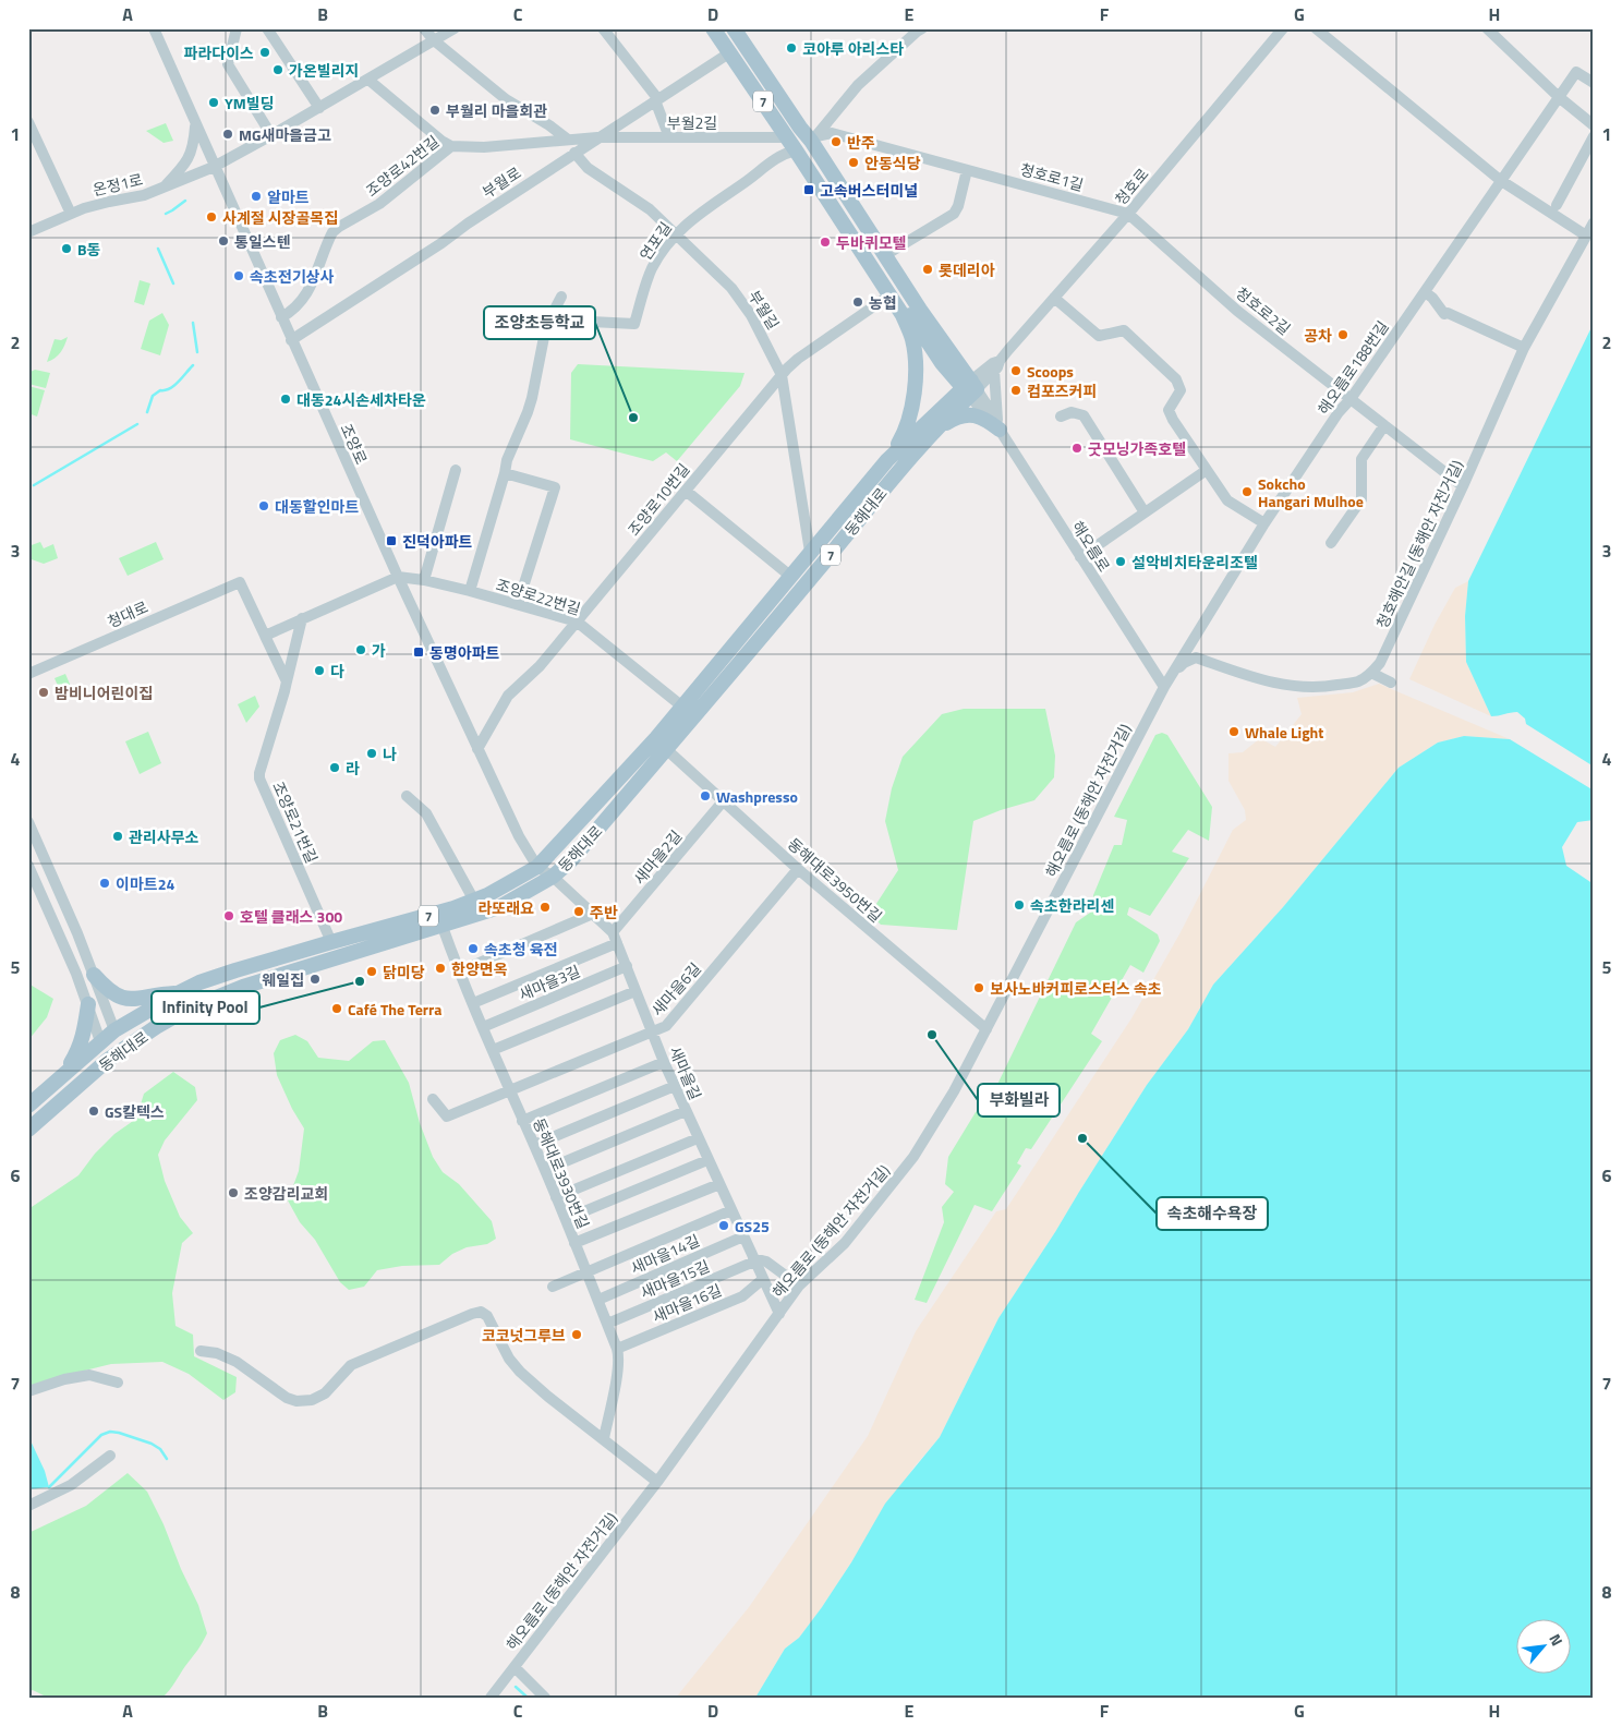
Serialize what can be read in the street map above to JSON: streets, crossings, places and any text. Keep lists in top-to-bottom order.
{
  "streets": {
    "main road": ["7", "동해대로"],
    "street": [
      "부월2길",
      "조양로42번길",
      "청호로1길",
      "부월로",
      "온정1로",
      "청호로",
      "연포길",
      "부월길",
      "청호로2길",
      "해오름로188번길",
      "조양로",
      "조양로10번길",
      "청호해안길 (동해안 자전거길)",
      "해오름로",
      "조양로22번길",
      "청대로",
      "해오름로 (동해안 자전거길)",
      "조양로21번길",
      "새마을2길",
      "동해대로3950번길",
      "새마을3길",
      "새마을6길",
      "새마을길",
      "동해대로3930번길",
      "새마을14길",
      "새마을15길",
      "새마을16길"
    ]
  },
  "crossings": [
    ["7", "청호로1길"],
    ["7", "청호로"],
    ["7", "동해대로"],
    ["7", "해오름로"],
    ["부월2길", "조양로42번길"],
    ["부월2길", "부월로"],
    ["부월2길", "동해대로"],
    ["조양로42번길", "부월로"],
    ["조양로42번길", "조양로"],
    ["청호로1길", "청호로"],
    ["청호로1길", "청호로2길"],
    ["부월로", "부월길"],
    ["부월로", "조양로"],
    ["부월로", "동해대로"],
    ["온정1로", "조양로"],
    ["청호로", "청호로2길"],
    ["청호로", "동해대로"],
    ["청호로", "해오름로"],
    ["연포길", "부월길"],
    ["연포길", "동해대로"],
    ["부월길", "조양로10번길"],
    ["부월길", "동해대로"],
    ["청호로2길", "해오름로188번길"],
    ["청호로2길", "청호해안길 (동해안 자전거길)"],
    ["해오름로188번길", "해오름로"],
    ["해오름로188번길", "해오름로 (동해안 자전거길)"],
    ["조양로", "조양로10번길"],
    ["조양로", "동해대로"],
    ["조양로", "조양로22번길"],
    ["조양로", "새마을길"],
    ["조양로10번길", "동해대로"],
    ["조양로10번길", "조양로22번길"],
    ["동해대로", "해오름로"],
    ["동해대로", "조양로22번길"],
    ["동해대로", "조양로21번길"],
    ["동해대로", "동해대로3950번길"],
    ["동해대로", "새마을길"],
    ["동해대로", "동해대로3930번길"],
    ["해오름로", "해오름로 (동해안 자전거길)"],
    ["해오름로 (동해안 자전거길)", "동해대로3950번길"],
    ["해오름로 (동해안 자전거길)", "새마을길"],
    ["새마을2길", "동해대로3950번길"],
    ["새마을2길", "새마을길"],
    ["동해대로3950번길", "새마을6길"],
    ["새마을3길", "새마을길"],
    ["새마을3길", "동해대로3930번길"],
    ["새마을6길", "새마을길"],
    ["새마을6길", "동해대로3930번길"],
    ["새마을길", "새마을14길"],
    ["새마을길", "새마을15길"],
    ["새마을길", "새마을16길"],
    ["동해대로3930번길", "새마을14길"],
    ["동해대로3930번길", "새마을15길"],
    ["동해대로3930번길", "새마을16길"]
  ],
  "places": {
    "other": [
      "코아루 아리스타",
      "파라다이스",
      "가온빌리지",
      "YM빌딩",
      "부월리 마을회관",
      "MG새마을금고",
      "반주",
      "안동식당",
      "알마트",
      "사계절 시장골목집",
      "통일스텐",
      "두바퀴모텔",
      "B동",
      "롯데리아",
      "속초전기상사",
      "농협",
      "공차",
      "Scoops",
      "컴포즈커피",
      "대동24시손세차타운",
      "조양초등학교",
      "굿모닝가족호텔",
      "Sokcho Hangari Mulhoe",
      "대동할인마트",
      "설악비치타운리조텔",
      "가",
      "다",
      "밤비니어린이집",
      "Whale Light",
      "나",
      "라",
      "Washpresso",
      "관리사무소",
      "이마트24",
      "속초한라리센",
      "라또래요",
      "주반",
      "호텔 클래스 300",
      "속초청 육전",
      "한양면옥",
      "닭미당",
      "웨일집",
      "Infinity Pool",
      "보사노바커피로스터스 속초",
      "Café The Terra",
      "부화빌라",
      "GS칼텍스",
      "속초해수욕장",
      "조양감리교회",
      "GS25",
      "코코넛그루브"
    ],
    "transit": ["고속버스터미널", "진덕아파트", "동명아파트"]
  },
  "north": "top right",
  "grid": {
    "columns": [
      "A",
      "B",
      "C",
      "D",
      "E",
      "F",
      "G",
      "H"
    ],
    "rows": [
      "1",
      "2",
      "3",
      "4",
      "5",
      "6",
      "7",
      "8"
    ]
  }
}
